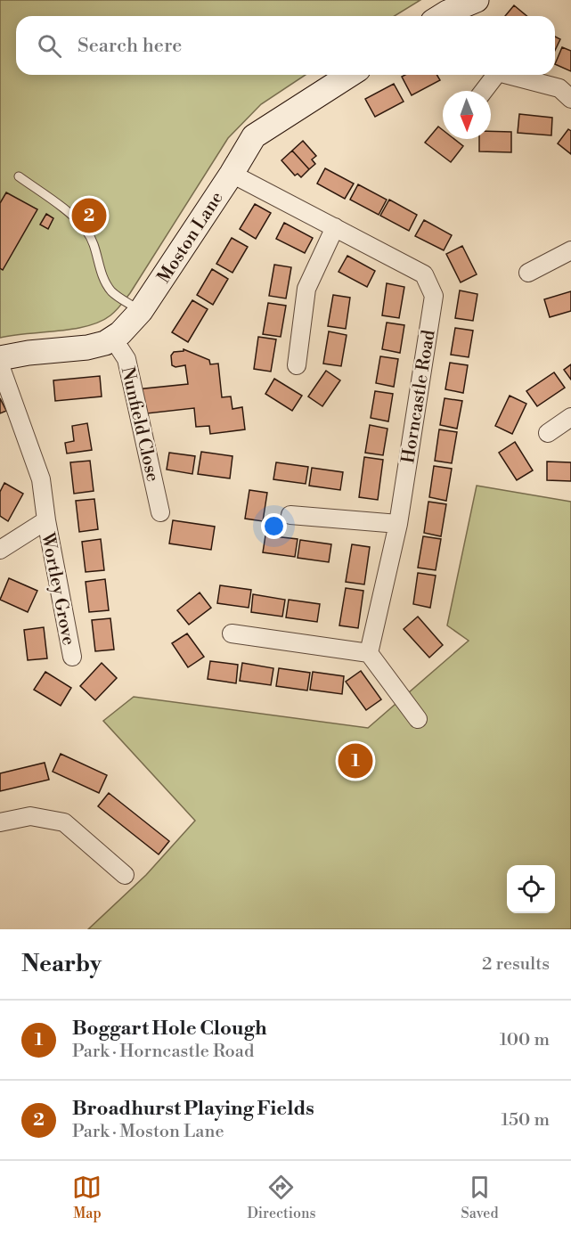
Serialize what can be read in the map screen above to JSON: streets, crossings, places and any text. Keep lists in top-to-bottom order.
{
  "streets": {
    "street": [
      "Moston Lane",
      "Horncastle Road",
      "Nunfield Close",
      "Wortley Grove"
    ]
  },
  "crossings": [
    ["Moston Lane", "Horncastle Road"],
    ["Moston Lane", "Nunfield Close"]
  ],
  "north": "bottom",
  "page": {
    "search": "Search here",
    "pins": ["2", "1"],
    "heading": ["Nearby", "2 results"],
    "list": [
      {
        "mark": "1",
        "name": "Boggart Hole Clough",
        "note": "Park · Horncastle Road",
        "value": "100 m"
      },
      {
        "mark": "2",
        "name": "Broadhurst Playing Fields",
        "note": "Park · Moston Lane",
        "value": "150 m"
      }
    ],
    "nav": ["Map", "Directions", "Saved"]
  }
}
